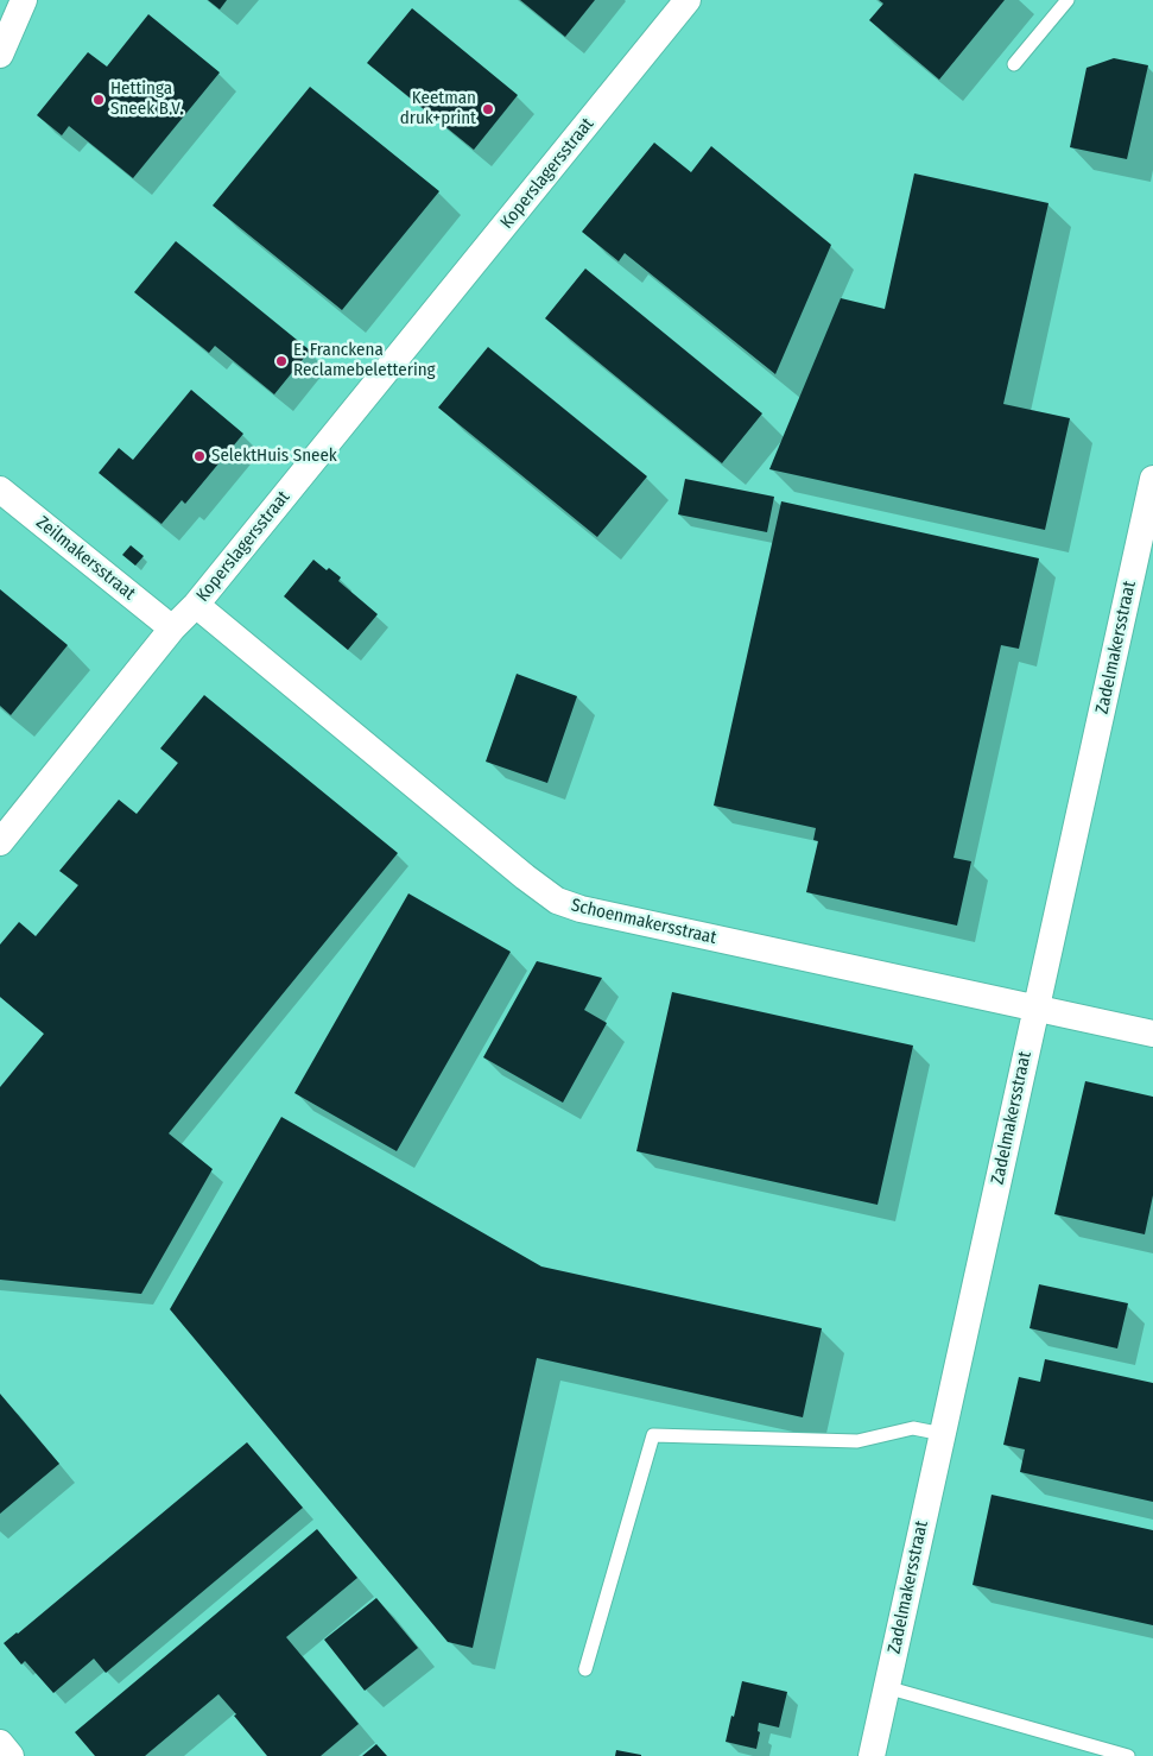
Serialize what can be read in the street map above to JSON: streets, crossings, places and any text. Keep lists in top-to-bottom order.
{
  "streets": {
    "street": [
      "Koperslagersstraat",
      "Zeilmakersstraat",
      "Zadelmakersstraat",
      "Schoenmakersstraat"
    ]
  },
  "crossings": [
    ["Koperslagersstraat", "Zeilmakersstraat"],
    ["Koperslagersstraat", "Schoenmakersstraat"],
    ["Zadelmakersstraat", "Schoenmakersstraat"]
  ],
  "places": [
    "Hettinga Sneek B.V.",
    "Keetman druk+print",
    "E. Franckena Reclamebelettering",
    "SelektHuis Sneek"
  ]
}
